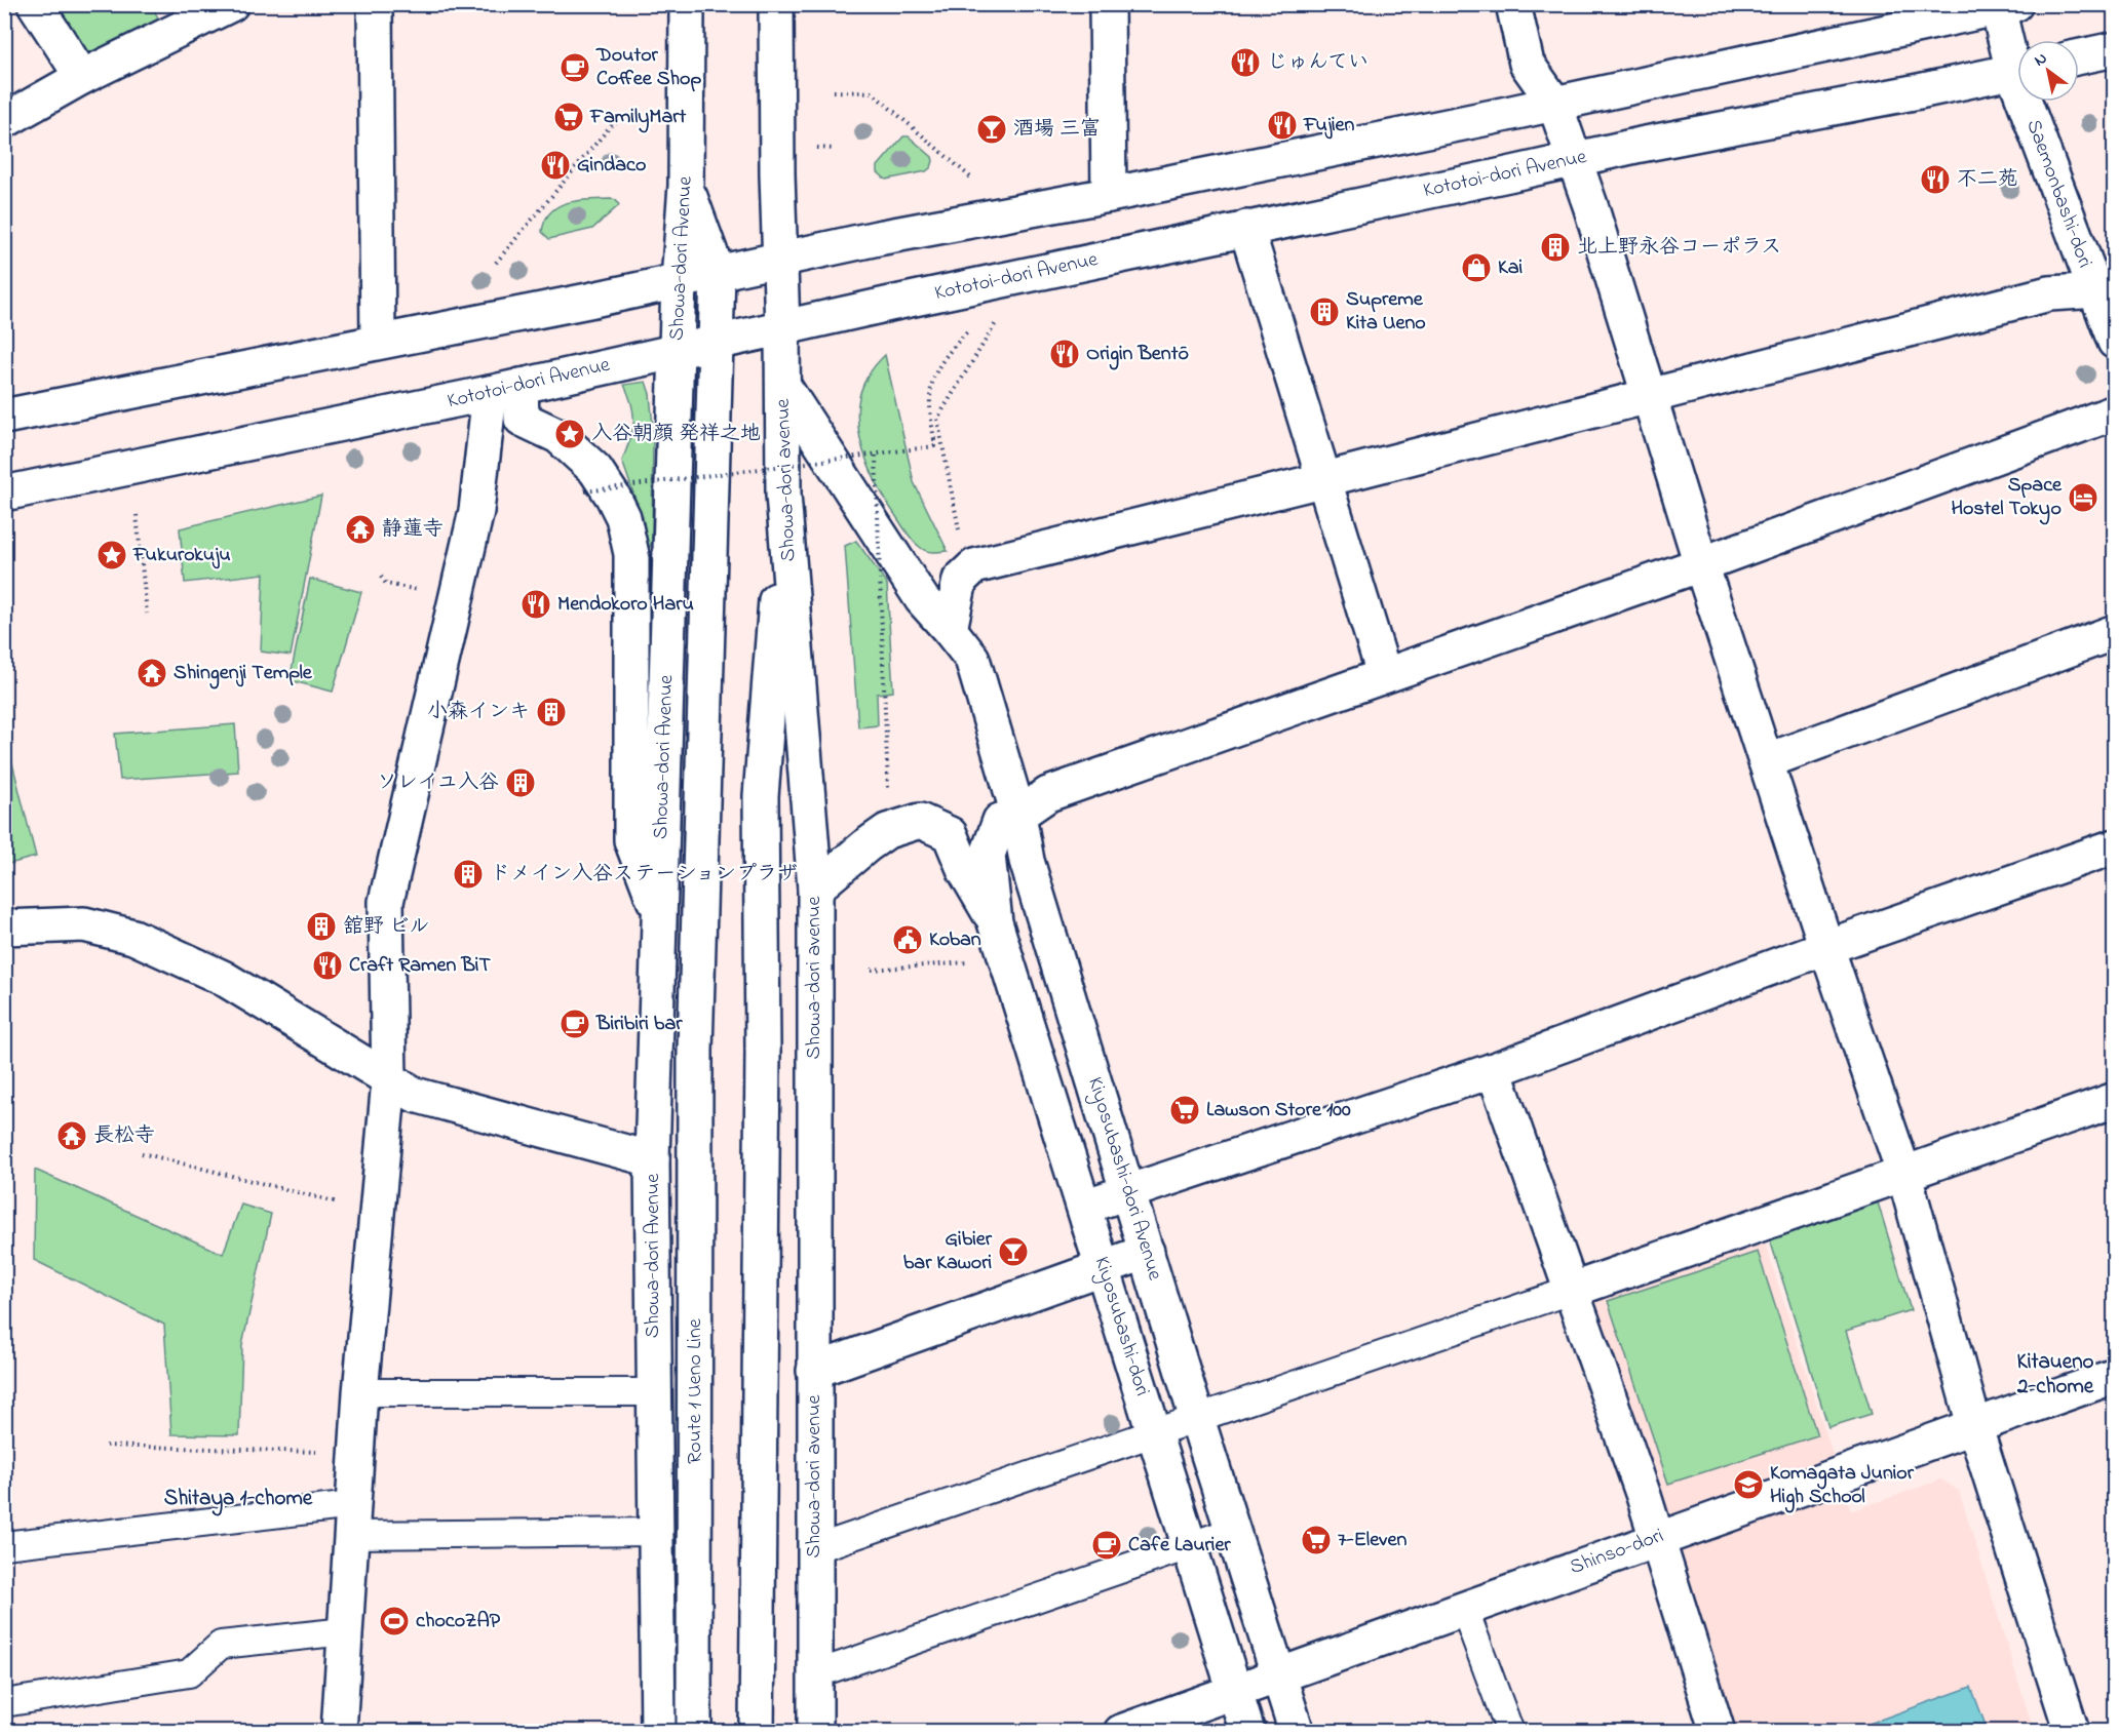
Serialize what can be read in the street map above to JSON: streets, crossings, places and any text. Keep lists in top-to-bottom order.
{
  "streets": {
    "main road": [
      "Kototoi-dori Avenue",
      "Saemonbashi-dori",
      "Showa-dori Avenue",
      "Showa-dori avenue",
      "Kiyosubashi-dori Avenue",
      "Kiyosubashi-dori",
      "Route 1 Ueno Line",
      "Shinso-dori"
    ]
  },
  "crossings": [
    ["Kototoi-dori Avenue", "Showa-dori Avenue"],
    ["Kototoi-dori Avenue", "Showa-dori avenue"],
    ["Kototoi-dori Avenue", "Route 1 Ueno Line"],
    ["Showa-dori avenue", "Kiyosubashi-dori Avenue"],
    ["Kiyosubashi-dori Avenue", "Shinso-dori"],
    ["Kiyosubashi-dori", "Shinso-dori"]
  ],
  "districts": ["Kitaueno 2-chome", "Shitaya 1-chome"],
  "places": {
    "restaurant": [
      "じゅんてい",
      "Fujien",
      "Gindaco",
      "不二苑",
      "Origin Bentō",
      "Mendokoro Haru",
      "Craft Ramen BiT"
    ],
    "cafe": ["Doutor Coffee Shop", "Biribiri bar", "Cafe Laurier"],
    "supermarket": ["FamilyMart", "Lawson Store 100", "7-Eleven"],
    "bar": ["酒場 三富", "Gibier bar Kawori"],
    "building": [
      "北上野永谷コーポラス",
      "Supreme Kita Ueno",
      "小森インキ",
      "ソレイユ入谷",
      "ドメイン入谷ステーションプラザ",
      "舘野 ビル"
    ],
    "shop": ["Kai"],
    "place": ["入谷朝顔 発祥之地", "Fukurokuju"],
    "hotel": ["Space Hostel Tokyo"],
    "temple": ["静蓮寺", "Shingenji Temple", "長松寺"],
    "public building": ["Koban"],
    "school or university": ["Komagata Junior High School"],
    "sports": ["chocoZAP"]
  },
  "north": "top left"
}
